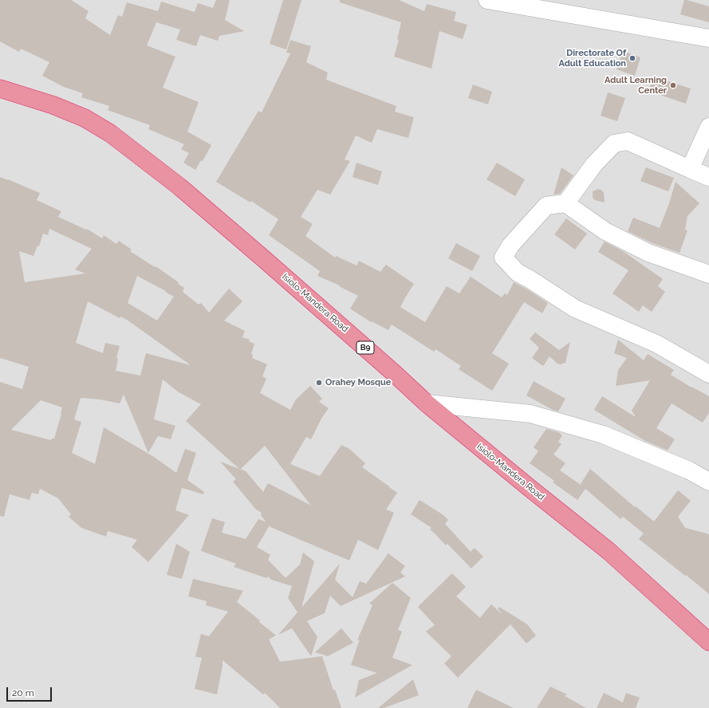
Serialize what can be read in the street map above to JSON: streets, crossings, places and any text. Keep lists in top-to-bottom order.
{
  "streets": {
    "highway": ["Isiolo-Mandera Road", "B9"]
  },
  "places": ["Directorate Of Adult Education", "Adult Learning Center", "Orahey Mosque"],
  "scale_bar": "20 m"
}
